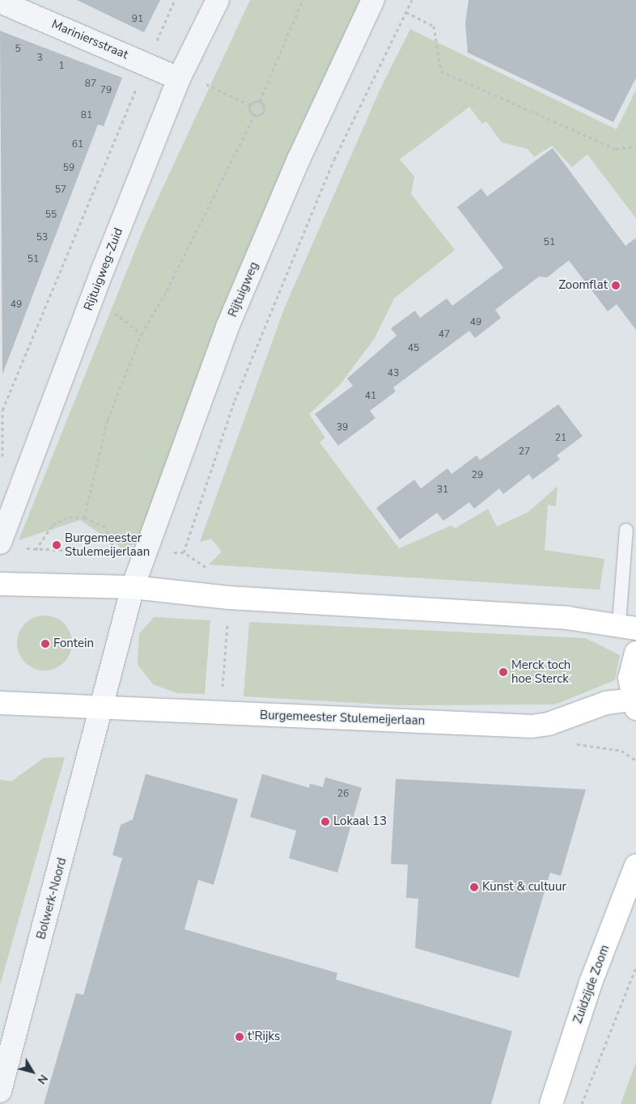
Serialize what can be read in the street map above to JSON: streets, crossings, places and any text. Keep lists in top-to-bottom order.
{
  "streets": {
    "main road": ["Burgemeester Stulemeijerlaan", "Zuidzijde Zoom"],
    "street": [
      "Mariniersstraat",
      "Rijtuigweg-Zuid",
      "Rijtuigweg",
      "Bolwerk-Noord"
    ]
  },
  "crossings": [
    ["Mariniersstraat", "Rijtuigweg-Zuid"],
    ["Rijtuigweg", "Bolwerk-Noord"],
    ["Burgemeester Stulemeijerlaan", "Bolwerk-Noord"]
  ],
  "places": [
    "Zoomflat",
    "Burgemeester Stulemeijerlaan",
    "Fontein",
    "Merck toch hoe Sterck",
    "Lokaal 13",
    "Kunst & cultuur",
    "t'Rijks"
  ],
  "house_numbers": [
    "91",
    "5",
    "3",
    "1",
    "87",
    "79",
    "81",
    "61",
    "59",
    "57",
    "55",
    "53",
    "51",
    "51",
    "49",
    "49",
    "47",
    "45",
    "43",
    "41",
    "39",
    "21",
    "27",
    "29",
    "31",
    "26"
  ],
  "north": "bottom right"
}
